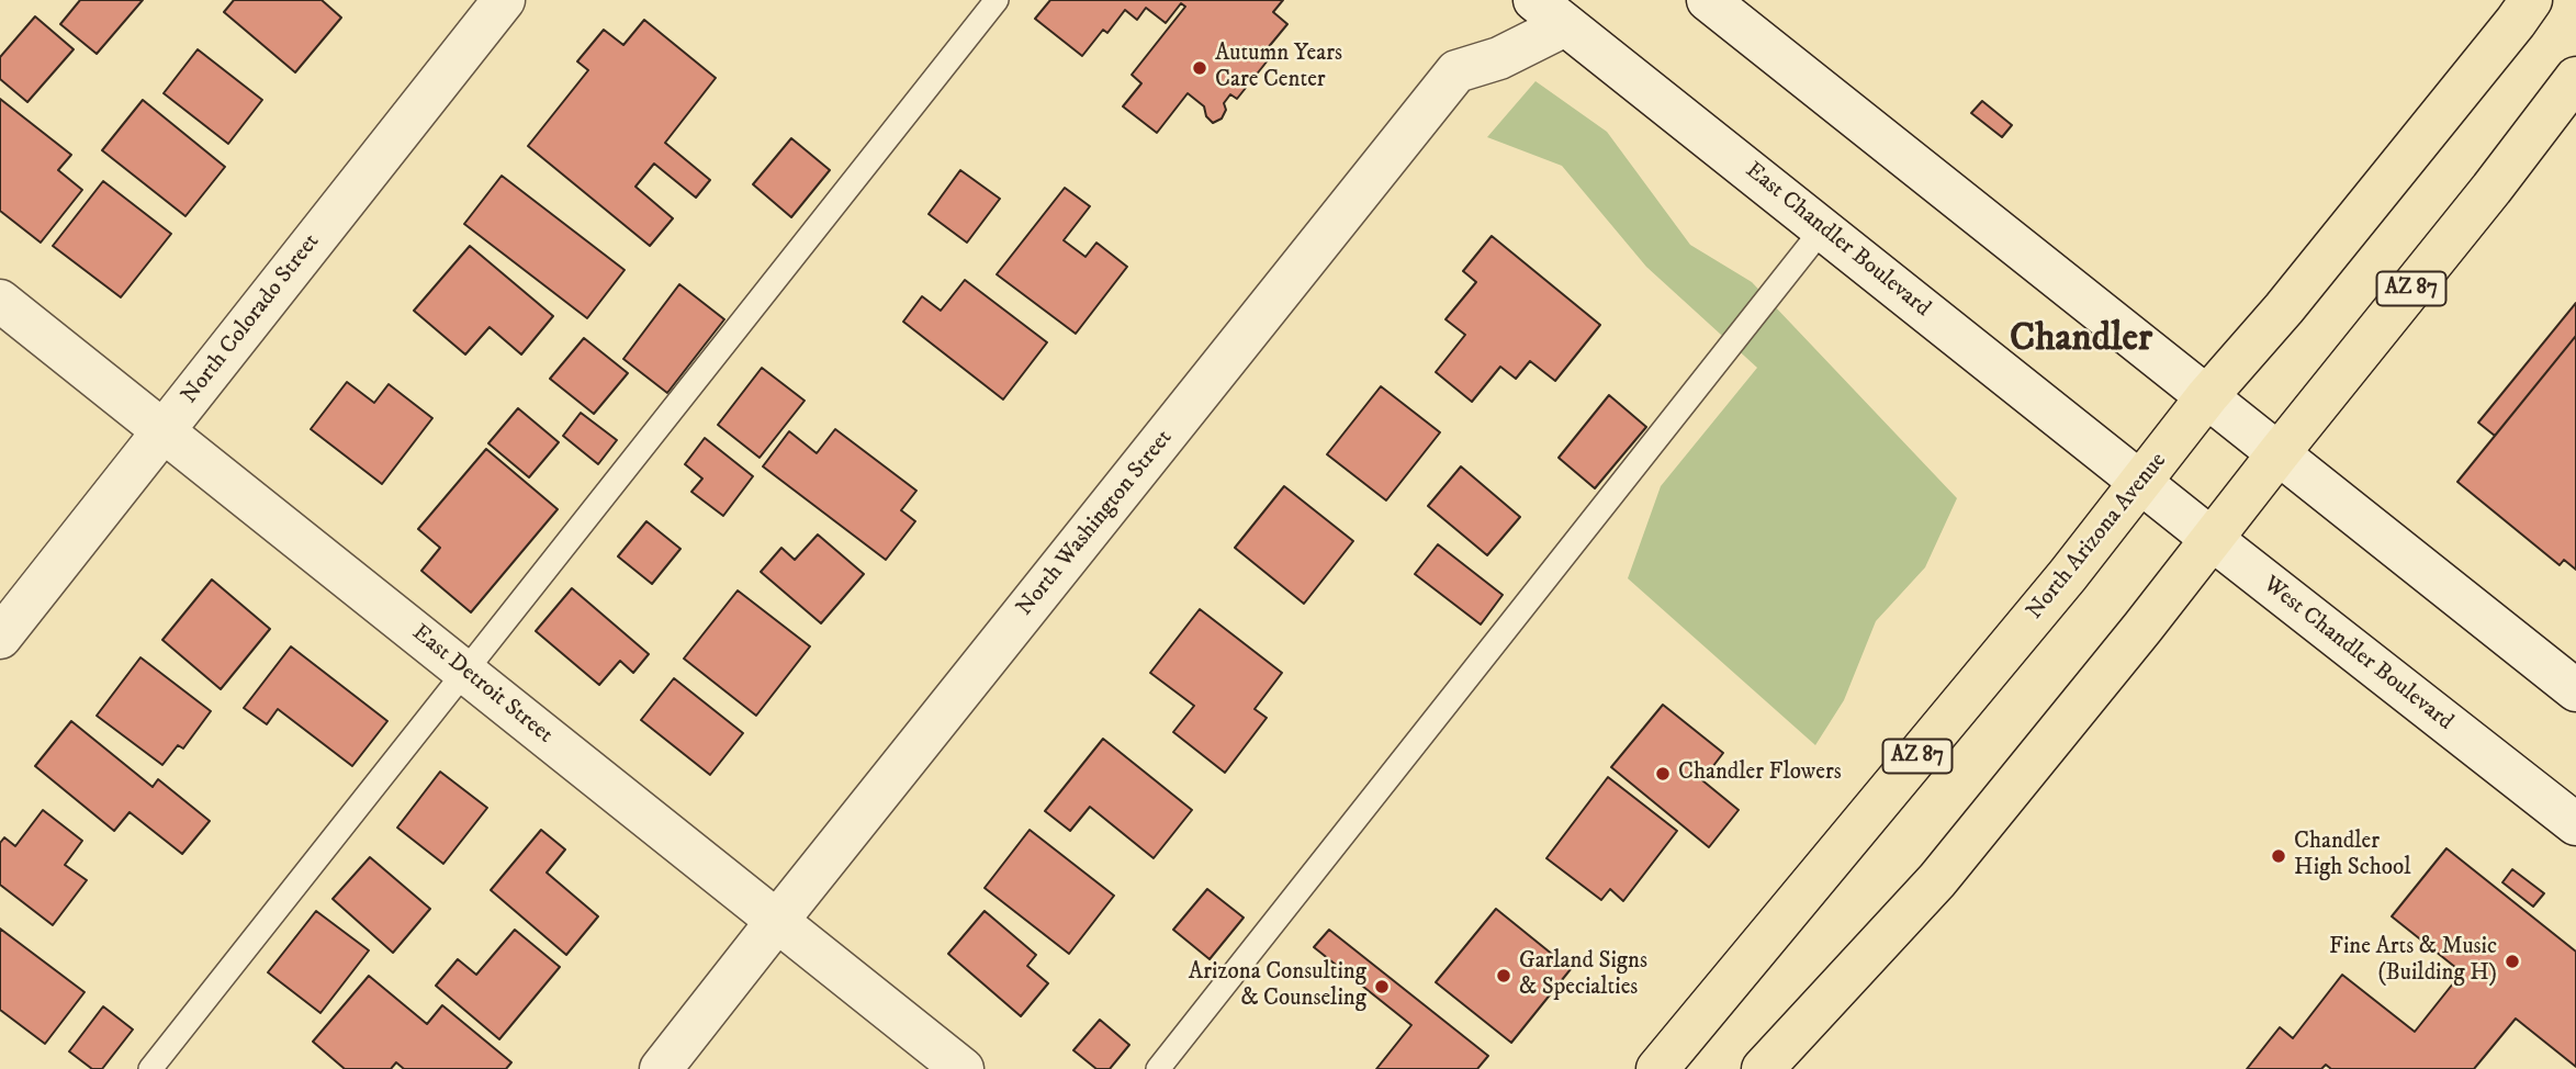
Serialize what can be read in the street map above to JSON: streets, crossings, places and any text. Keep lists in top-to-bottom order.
{
  "streets": {
    "main road": ["AZ 87", "North Arizona Avenue"],
    "street": [
      "East Chandler Boulevard",
      "North Colorado Street",
      "North Washington Street",
      "West Chandler Boulevard",
      "East Detroit Street"
    ]
  },
  "crossings": [
    ["East Chandler Boulevard", "North Washington Street"],
    ["East Chandler Boulevard", "North Arizona Avenue"],
    ["East Chandler Boulevard", "West Chandler Boulevard"],
    ["AZ 87", "West Chandler Boulevard"],
    ["North Colorado Street", "East Detroit Street"],
    ["North Washington Street", "East Detroit Street"],
    ["North Arizona Avenue", "West Chandler Boulevard"]
  ],
  "districts": ["Chandler"],
  "places": [
    "Autumn Years Care Center",
    "Chandler Flowers",
    "Chandler High School",
    "Fine Arts & Music (Building H)",
    "Garland Signs & Specialties",
    "Arizona Consulting & Counseling"
  ]
}
